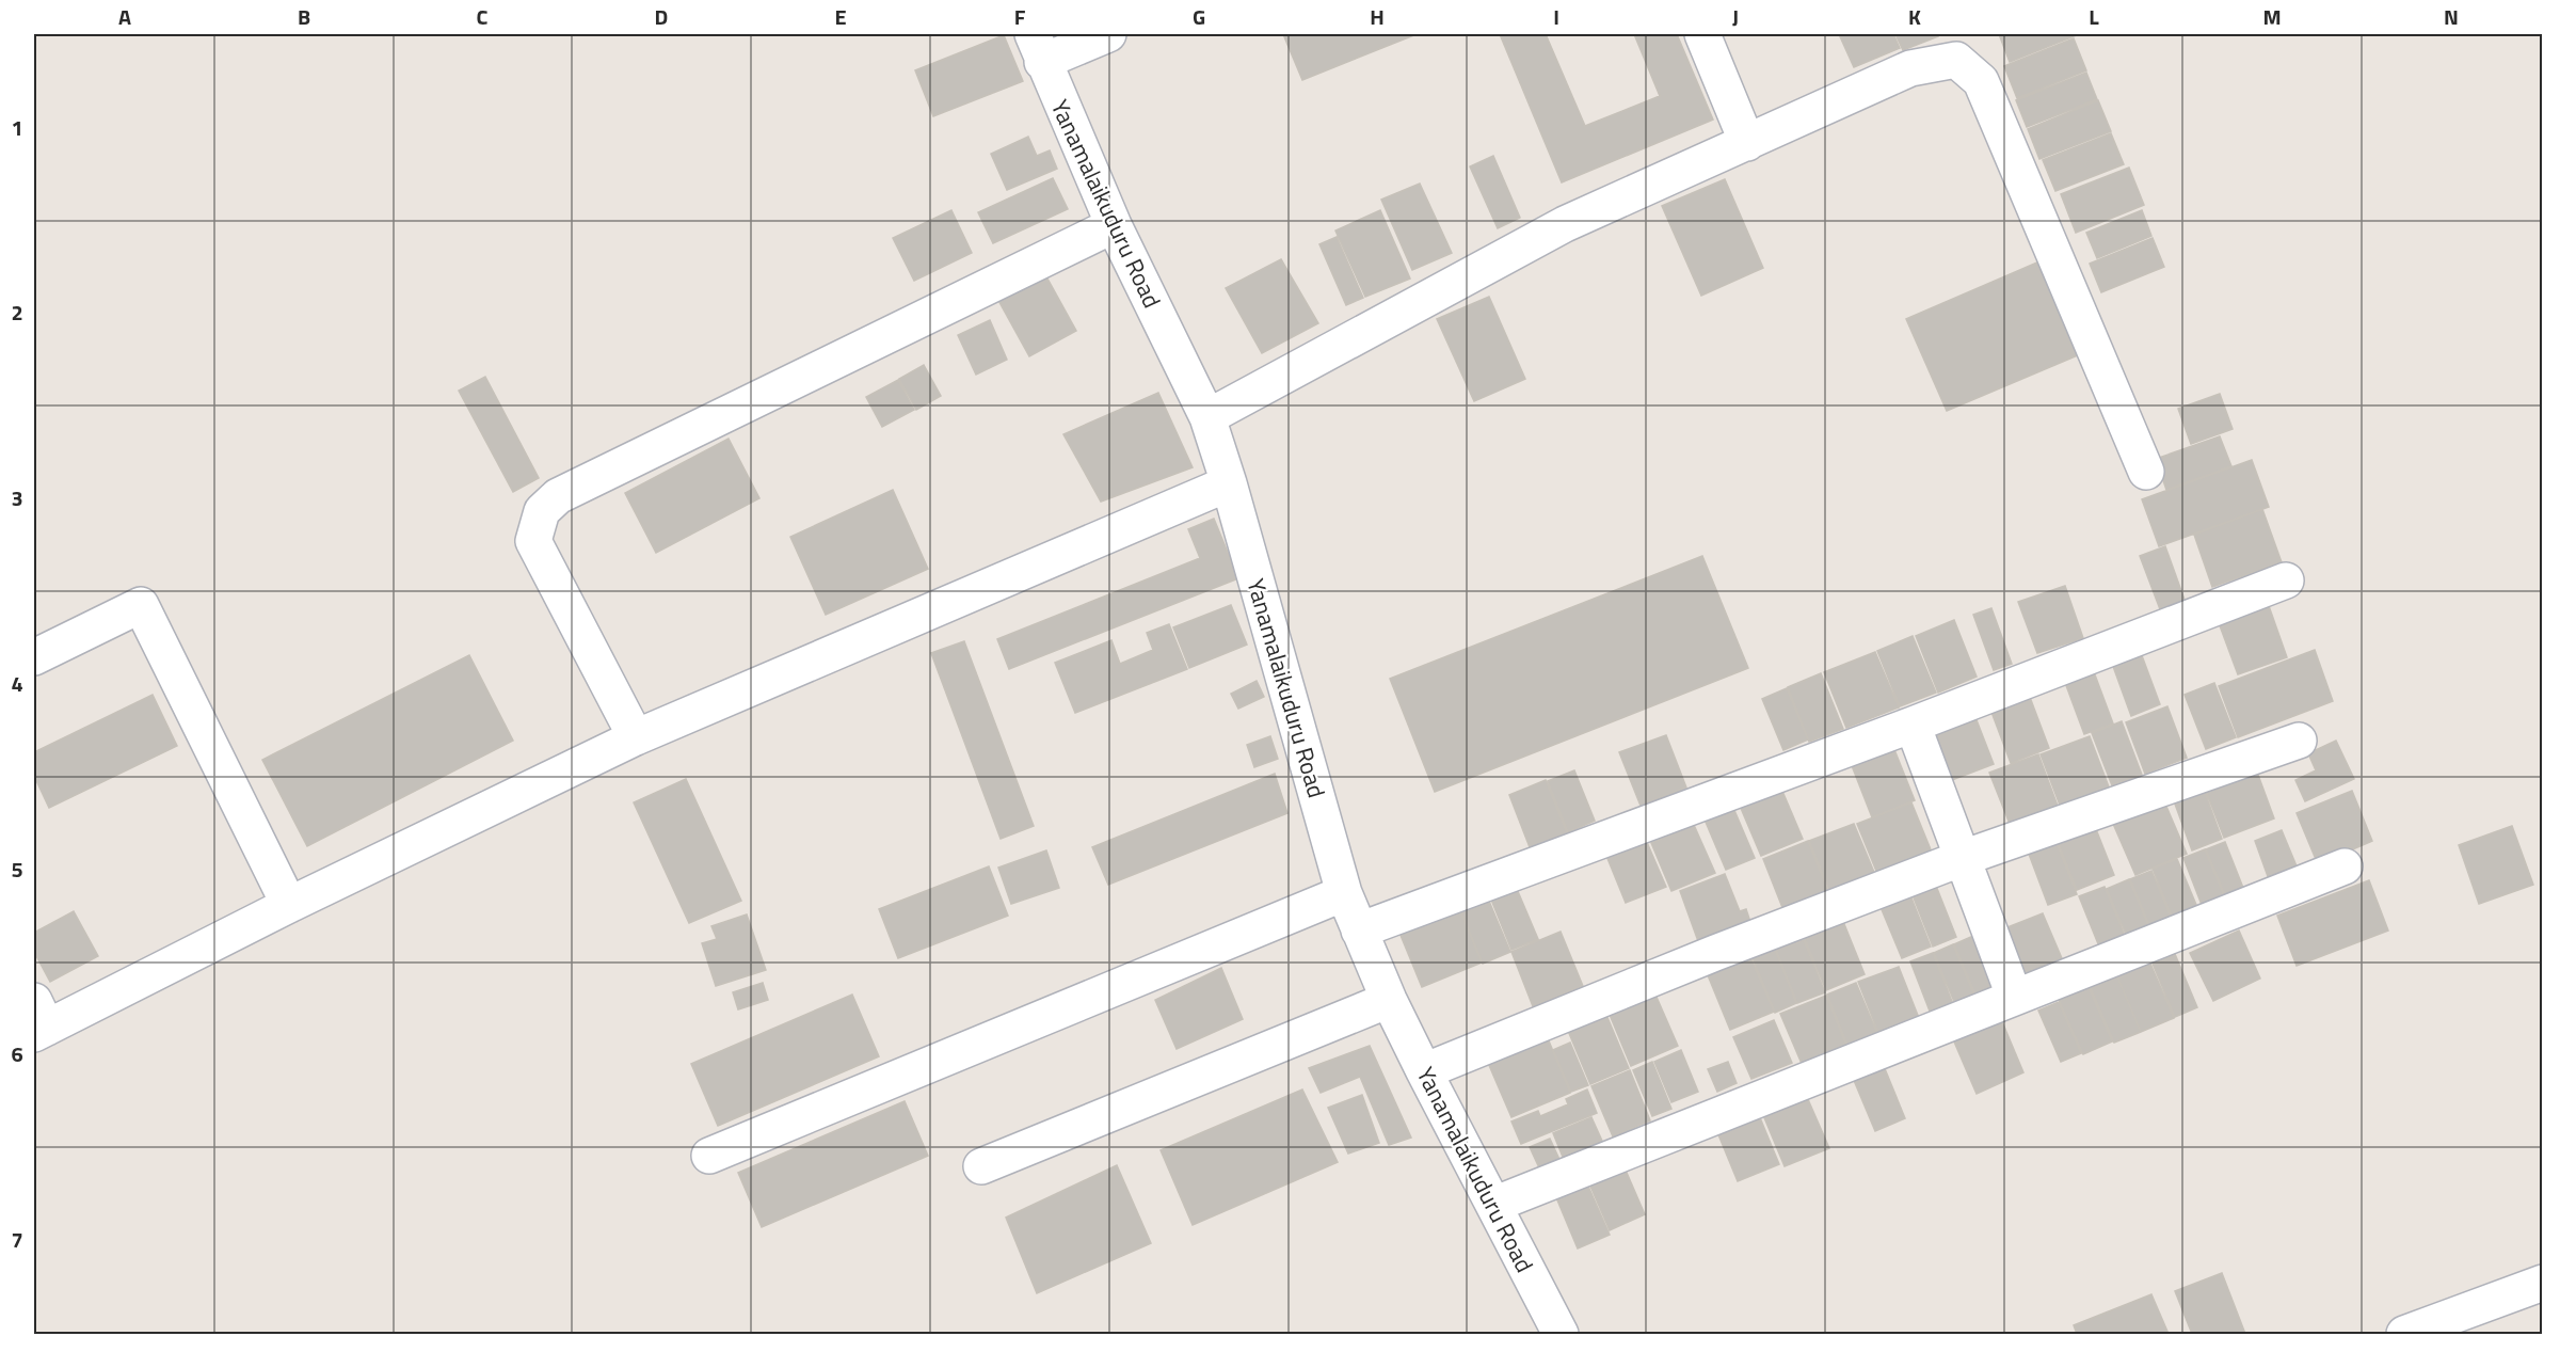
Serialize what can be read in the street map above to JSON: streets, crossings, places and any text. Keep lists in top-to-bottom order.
{
  "streets": {
    "street": ["Yanamalaikuduru Road"]
  },
  "grid": {
    "columns": [
      "A",
      "B",
      "C",
      "D",
      "E",
      "F",
      "G",
      "H",
      "I",
      "J",
      "K",
      "L",
      "M",
      "N"
    ],
    "rows": [
      "1",
      "2",
      "3",
      "4",
      "5",
      "6",
      "7"
    ]
  }
}
